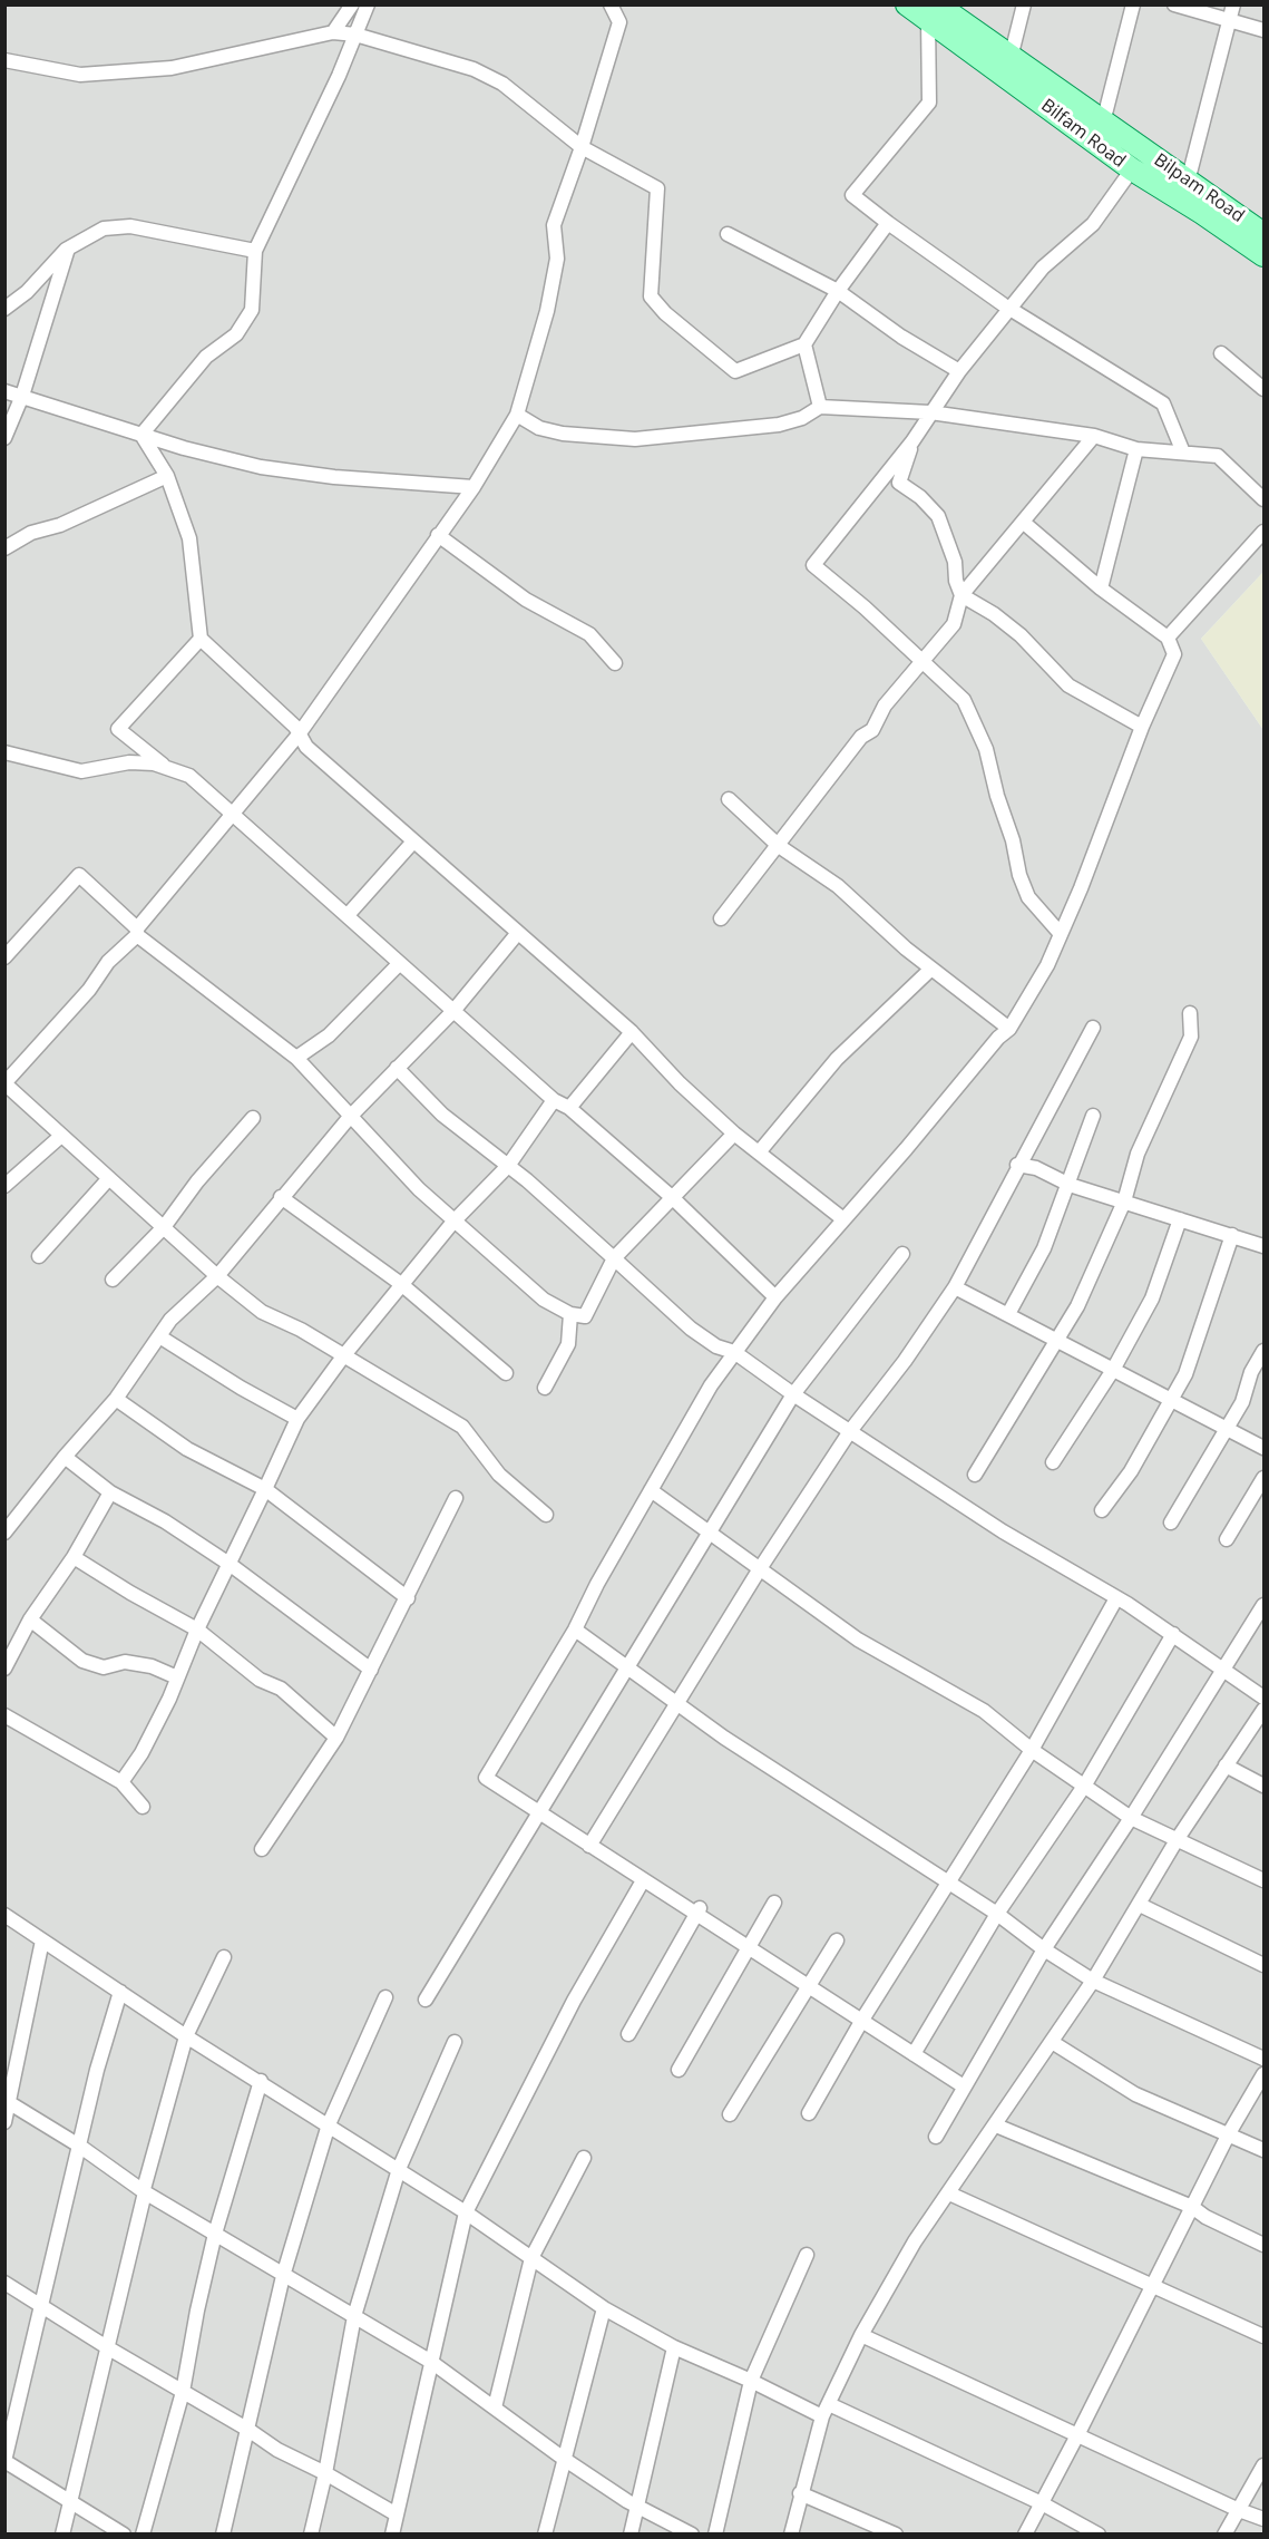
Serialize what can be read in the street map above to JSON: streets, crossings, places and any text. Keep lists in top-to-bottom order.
{
  "streets": {
    "main road": ["Bilfam Road", "Bilpam Road"]
  },
  "crossings": [
    ["Bilfam Road", "Bilpam Road"]
  ]
}
